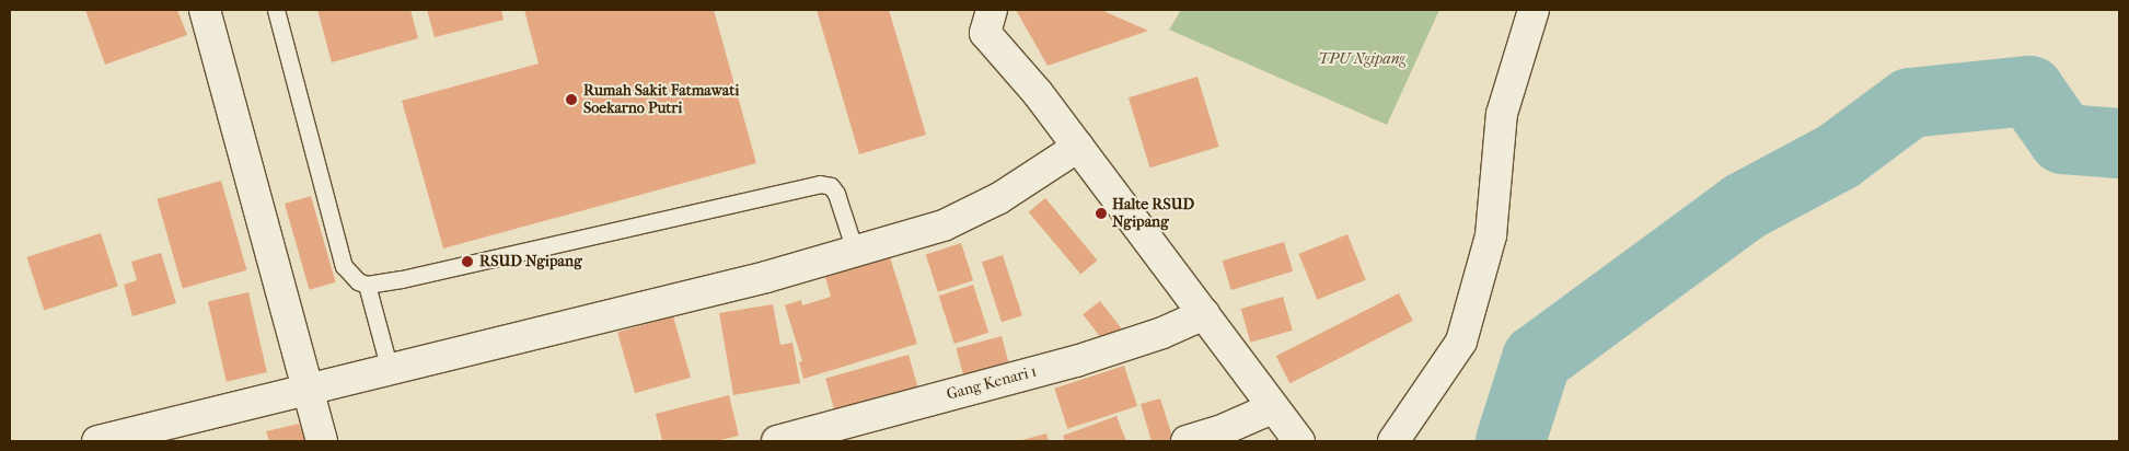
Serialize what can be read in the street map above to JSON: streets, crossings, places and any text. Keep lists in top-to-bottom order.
{
  "streets": {
    "street": ["Gang Kenari 1"]
  },
  "parks": ["TPU Ngipang"],
  "places": ["Rumah Sakit Fatmawati Soekarno Putri", "Halte RSUD Ngipang", "RSUD Ngipang"]
}
